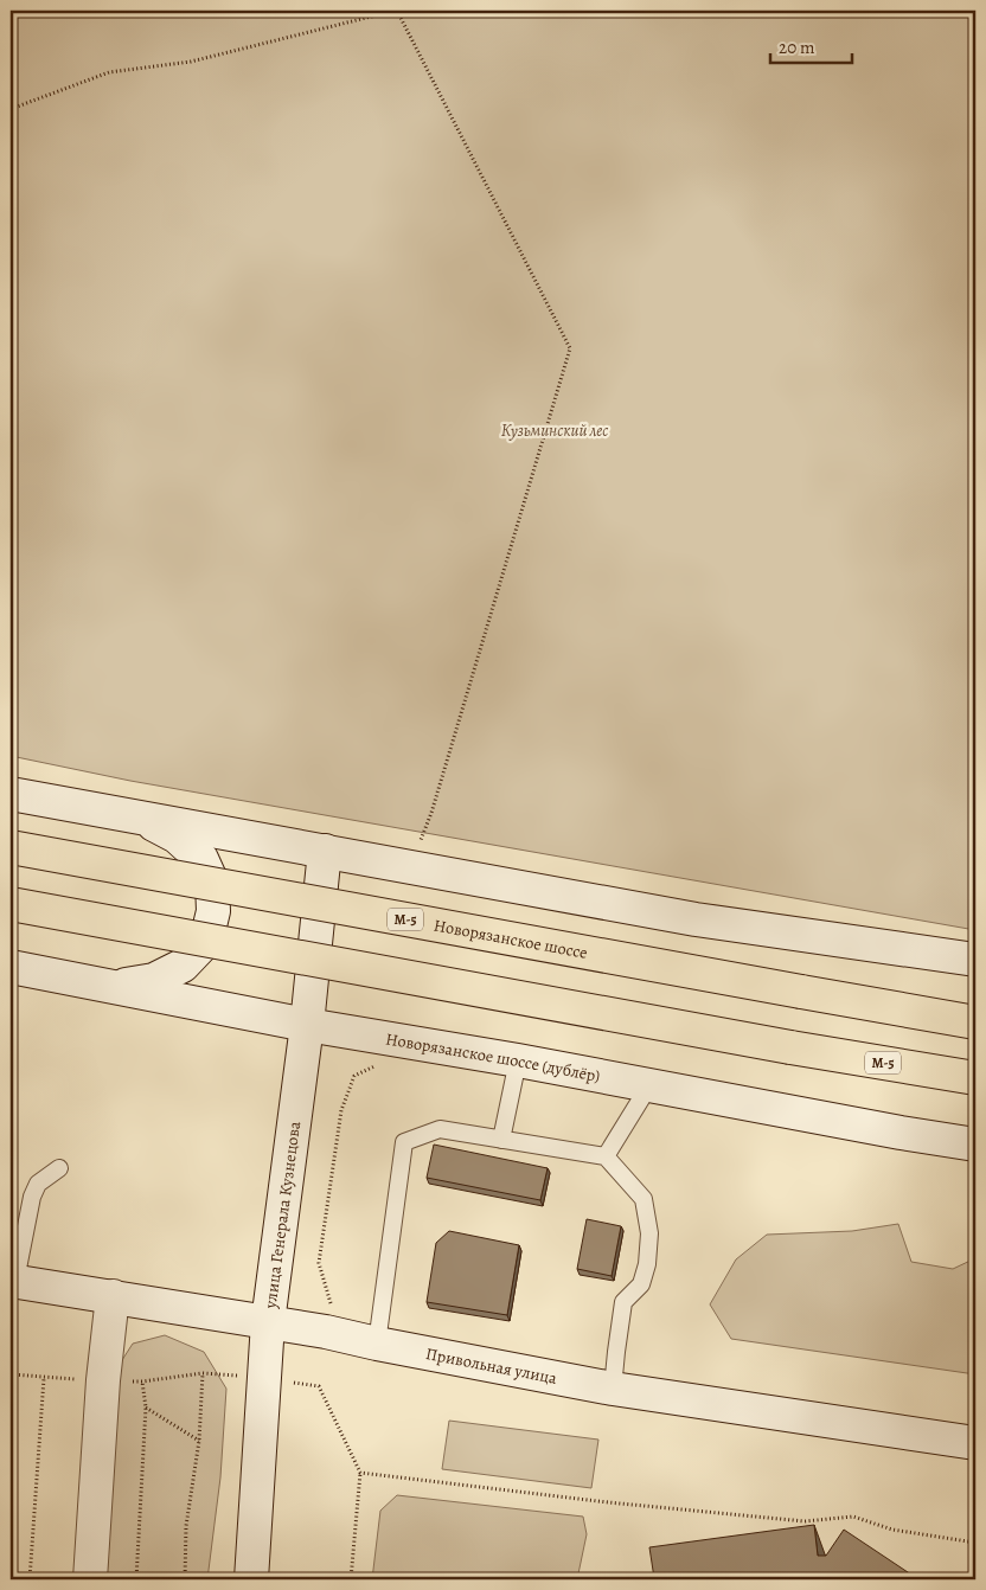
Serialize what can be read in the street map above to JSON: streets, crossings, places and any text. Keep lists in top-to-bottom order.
{
  "streets": {
    "highway": ["М-5", "Новорязанское шоссе"],
    "main road": ["Новорязанское шоссе (дублёр)", "улица Генерала Кузнецова", "Привольная улица"]
  },
  "crossings": [
    ["Новорязанское шоссе (дублёр)", "улица Генерала Кузнецова"],
    ["улица Генерала Кузнецова", "Привольная улица"]
  ],
  "parks": ["Кузьминский лес"],
  "scale_bar": "20 m"
}
